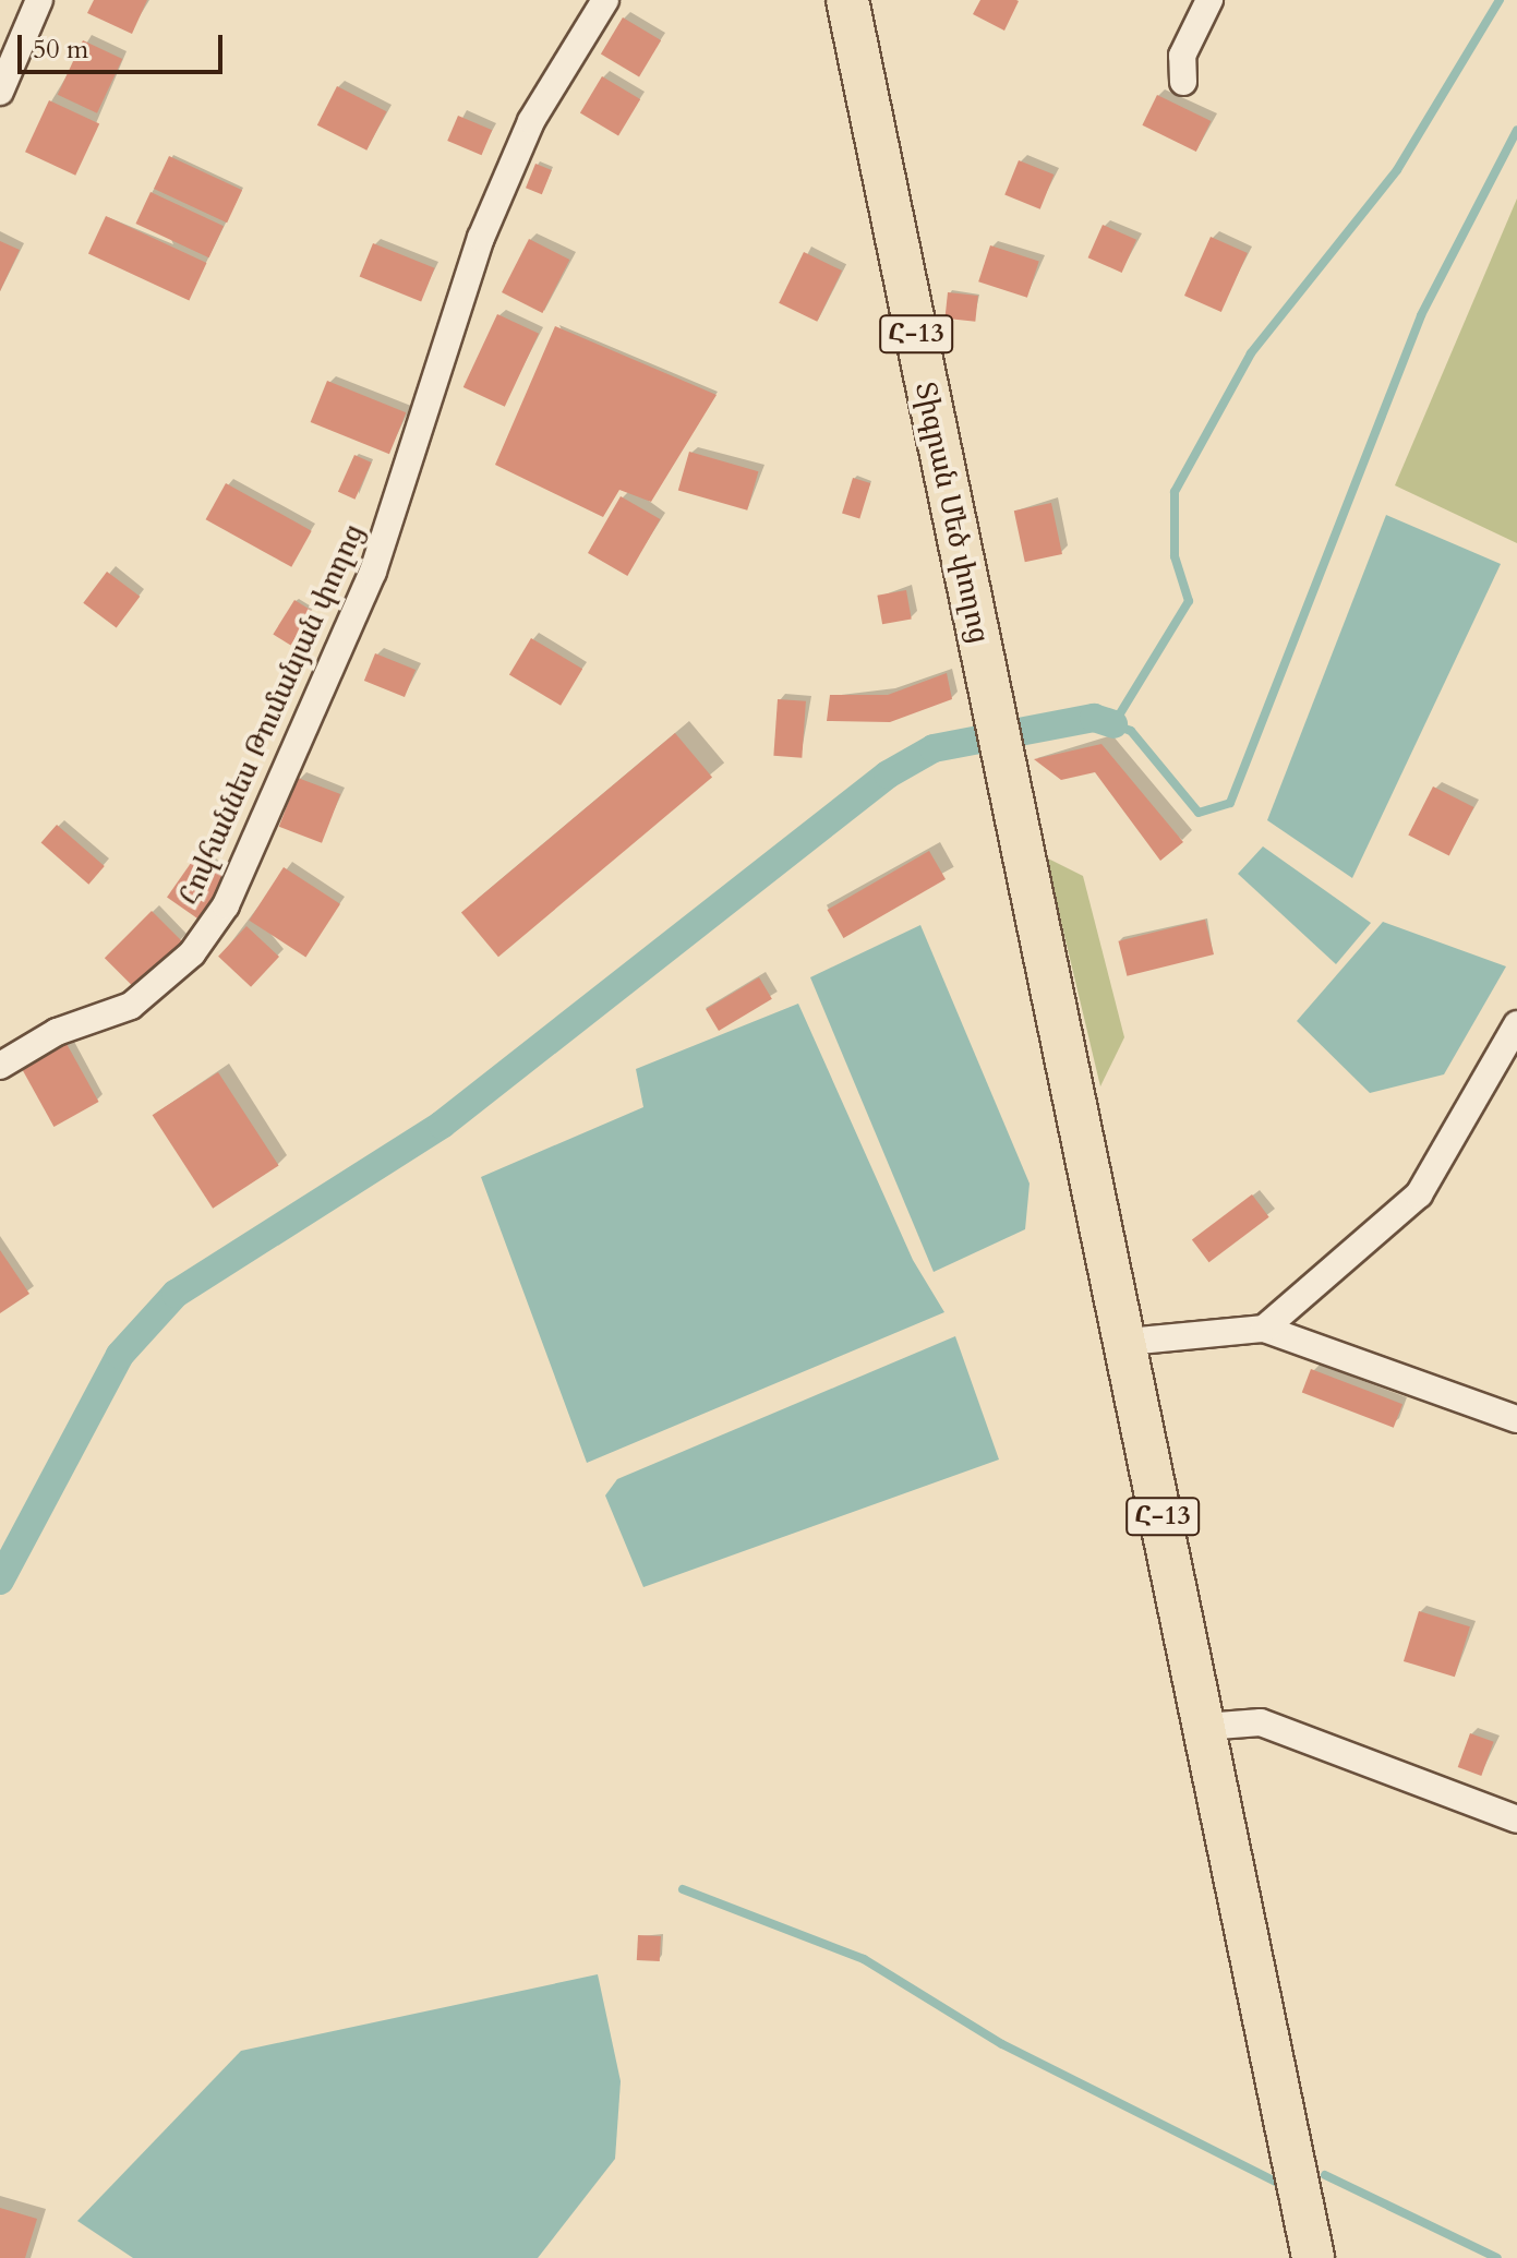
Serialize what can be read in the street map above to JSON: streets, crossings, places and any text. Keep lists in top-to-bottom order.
{
  "streets": {
    "main road": ["Հ-13", "Տիգրան Մեծ փողոց"],
    "street": ["Հովհաննես Թումանյան փողոց"]
  },
  "crossings": [
    ["Հ-13", "Տիգրան Մեծ փողոց"]
  ],
  "scale_bar": "50 m"
}
